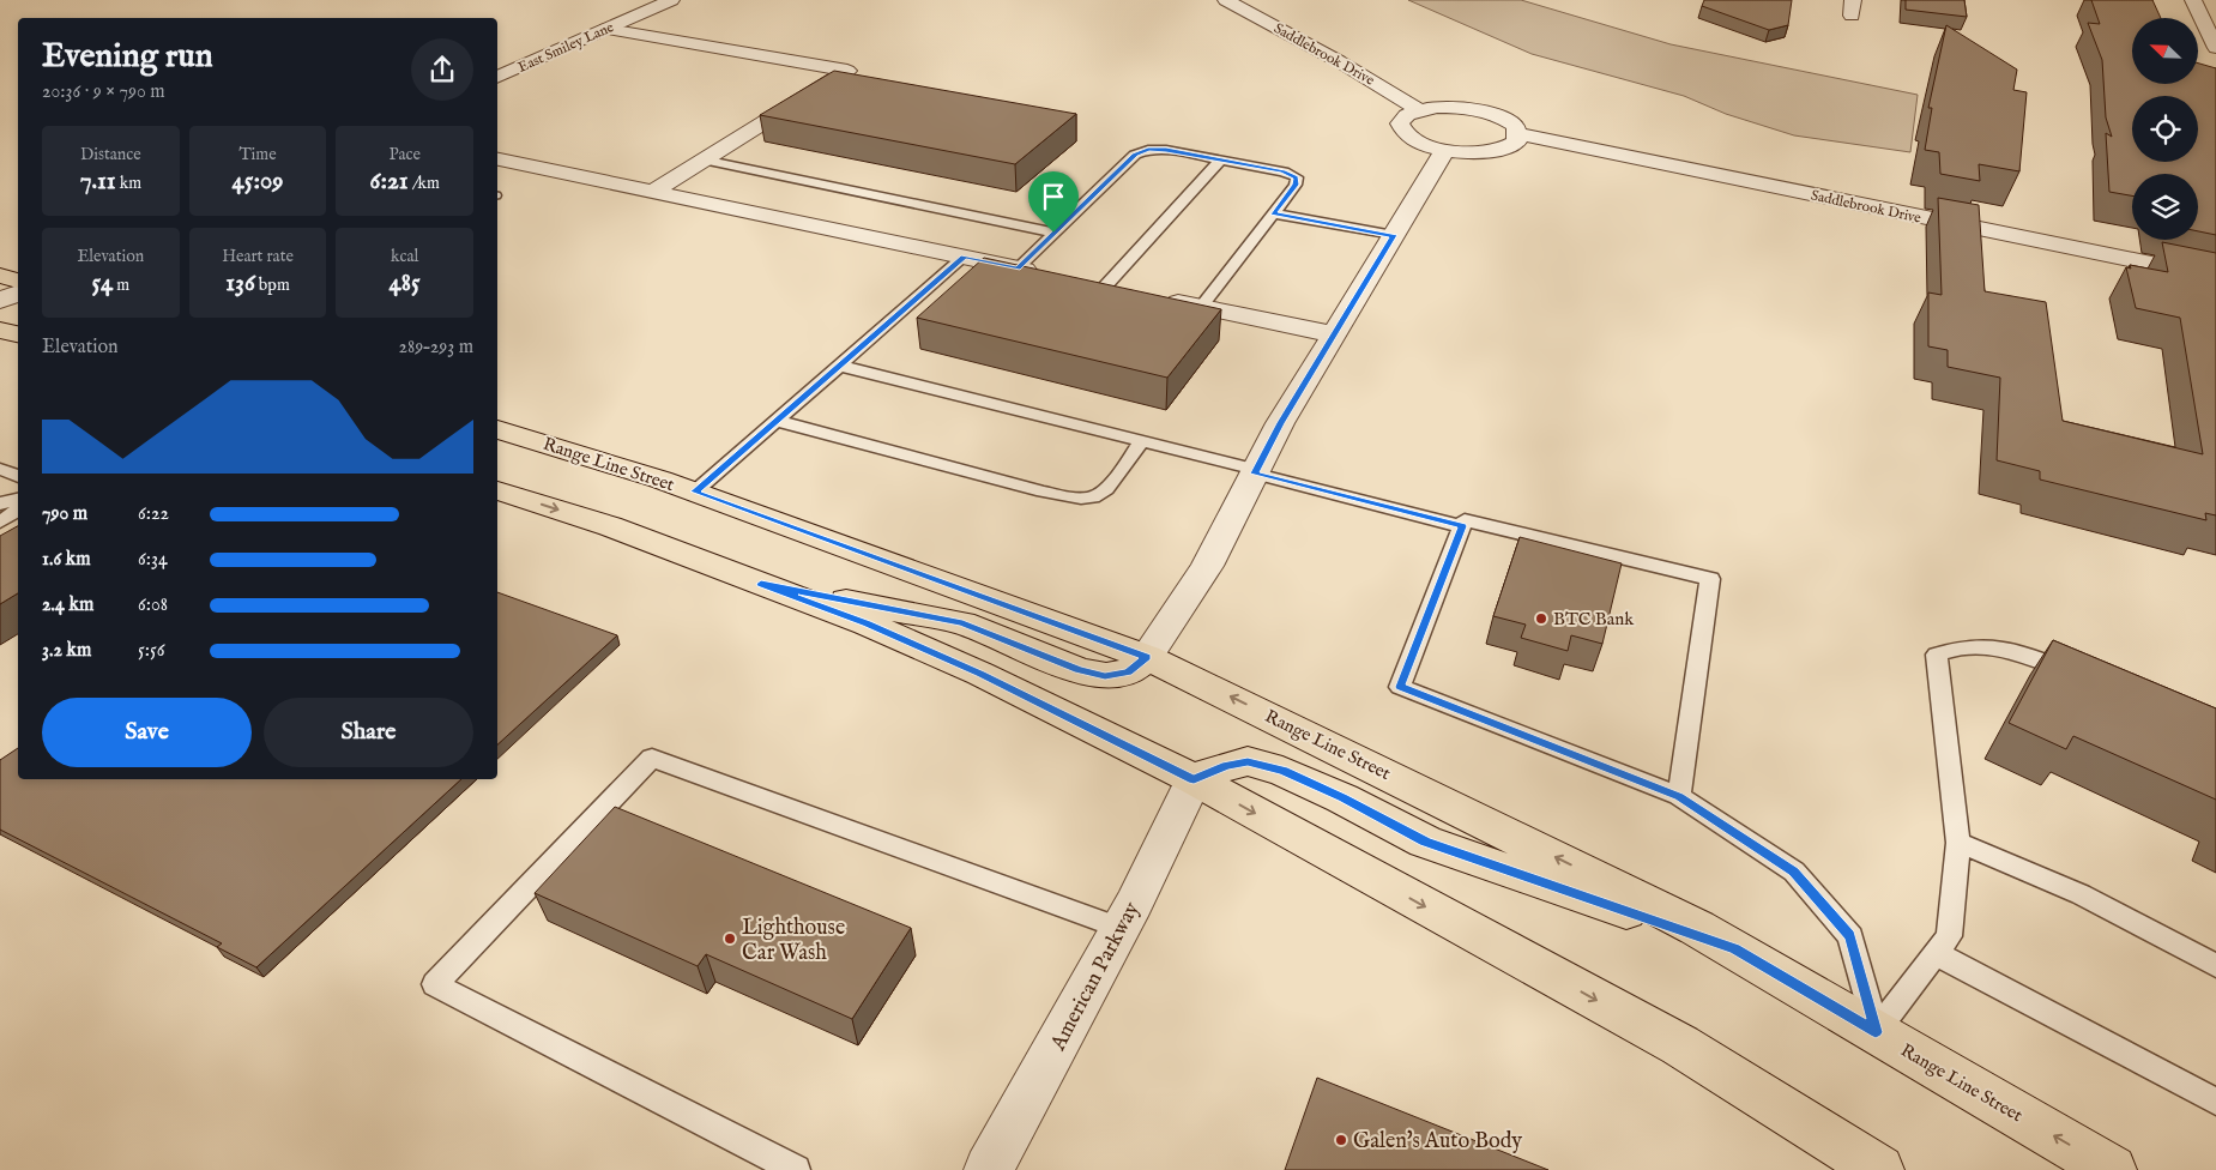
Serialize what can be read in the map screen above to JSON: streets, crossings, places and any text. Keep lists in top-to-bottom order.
{
  "streets": {
    "main road": ["Range Line Street"],
    "street": ["East Smiley Lane", "Saddlebrook Drive", "American Parkway"]
  },
  "places": ["BTC Bank", "Lighthouse Car Wash", "Galen's Auto Body"],
  "north": "top left",
  "page": {
    "heading": ["Evening run", "20:36 · 9 × 790 m"],
    "stats": [
      ["Distance", "7.11 km"],
      ["Time", "45:09"],
      ["Pace", "6:21 /km"],
      ["Elevation", "54 m"],
      ["Heart rate", "136 bpm"],
      ["kcal", "485"]
    ],
    "chart": ["Elevation", "289–293 m"],
    "list": [
      {
        "name": "790 m",
        "note": "6:22"
      },
      {
        "name": "1.6 km",
        "note": "6:34"
      },
      {
        "name": "2.4 km",
        "note": "6:08"
      },
      {
        "name": "3.2 km",
        "note": "5:56"
      }
    ],
    "buttons": ["Save", "Share"]
  }
}
